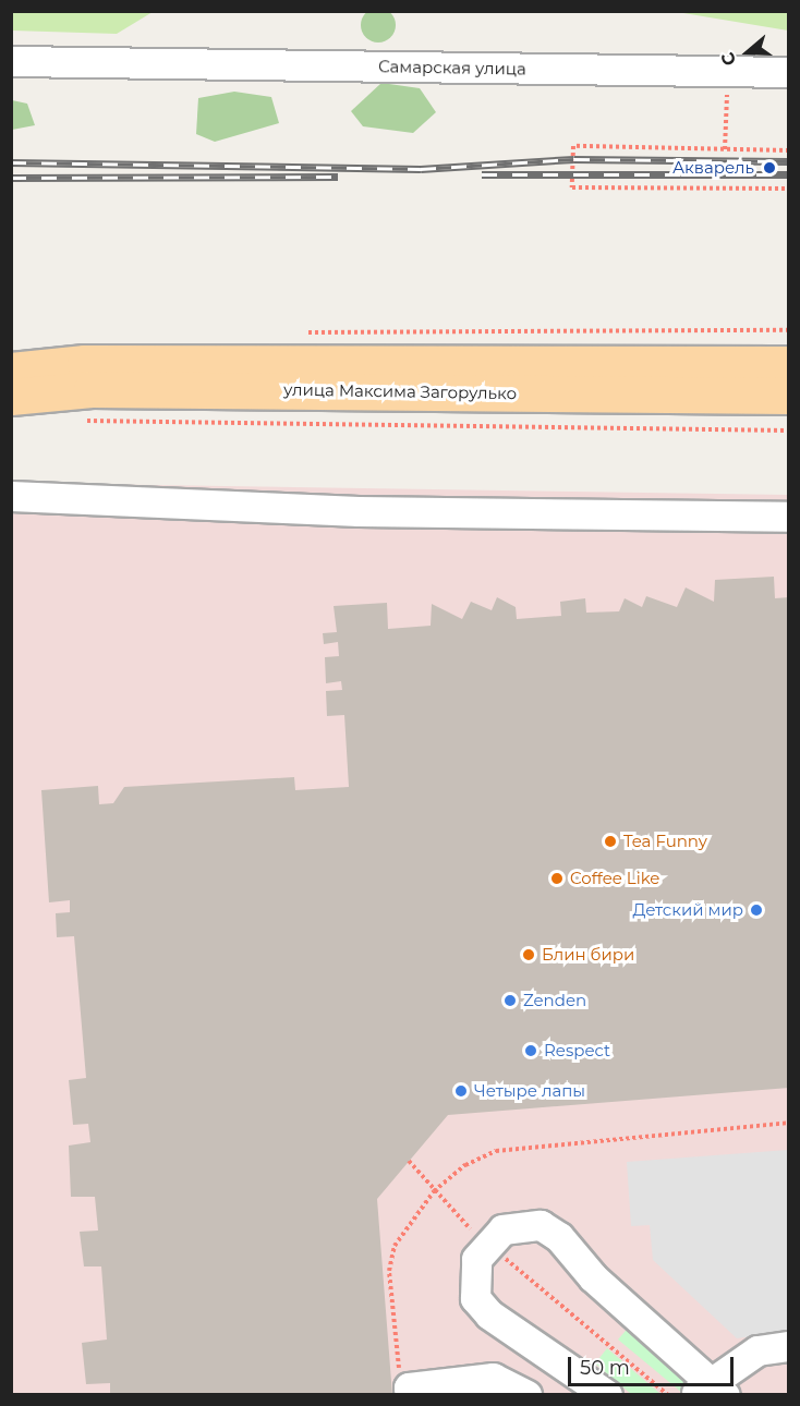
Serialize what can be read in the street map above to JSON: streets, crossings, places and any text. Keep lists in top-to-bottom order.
{
  "streets": {
    "main road": ["улица Максима Загорулько"],
    "street": ["Самарская улица"]
  },
  "places": [
    "Акварель",
    "Tea Funny",
    "Coffee Like",
    "Детский мир",
    "Блин бири",
    "Zenden",
    "Respect",
    "Четыре лапы"
  ],
  "scale_bar": "50 m",
  "north": "left"
}
